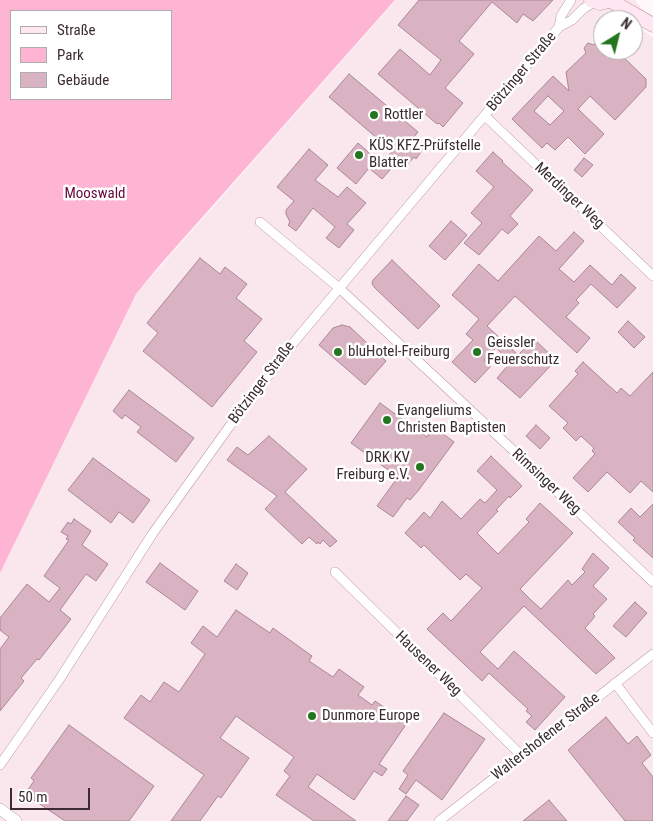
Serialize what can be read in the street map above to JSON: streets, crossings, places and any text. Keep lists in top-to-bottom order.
{
  "streets": {
    "street": [
      "Bötzinger Straße",
      "Merdinger Weg",
      "Rimsinger Weg",
      "Hausener Weg",
      "Waltershofener Straße"
    ]
  },
  "crossings": [
    ["Bötzinger Straße", "Merdinger Weg"],
    ["Bötzinger Straße", "Rimsinger Weg"],
    ["Hausener Weg", "Waltershofener Straße"]
  ],
  "parks": ["Mooswald"],
  "places": [
    "Rottler",
    "KÜS KFZ-Prüfstelle Blatter",
    "bluHotel-Freiburg",
    "Geissler Feuerschutz",
    "Evangeliums Christen Baptisten",
    "DRK KV Freiburg e.V.",
    "Dunmore Europe"
  ],
  "legend": ["Straße", "Park", "Gebäude"],
  "scale_bar": "50 m",
  "north": "top right"
}
